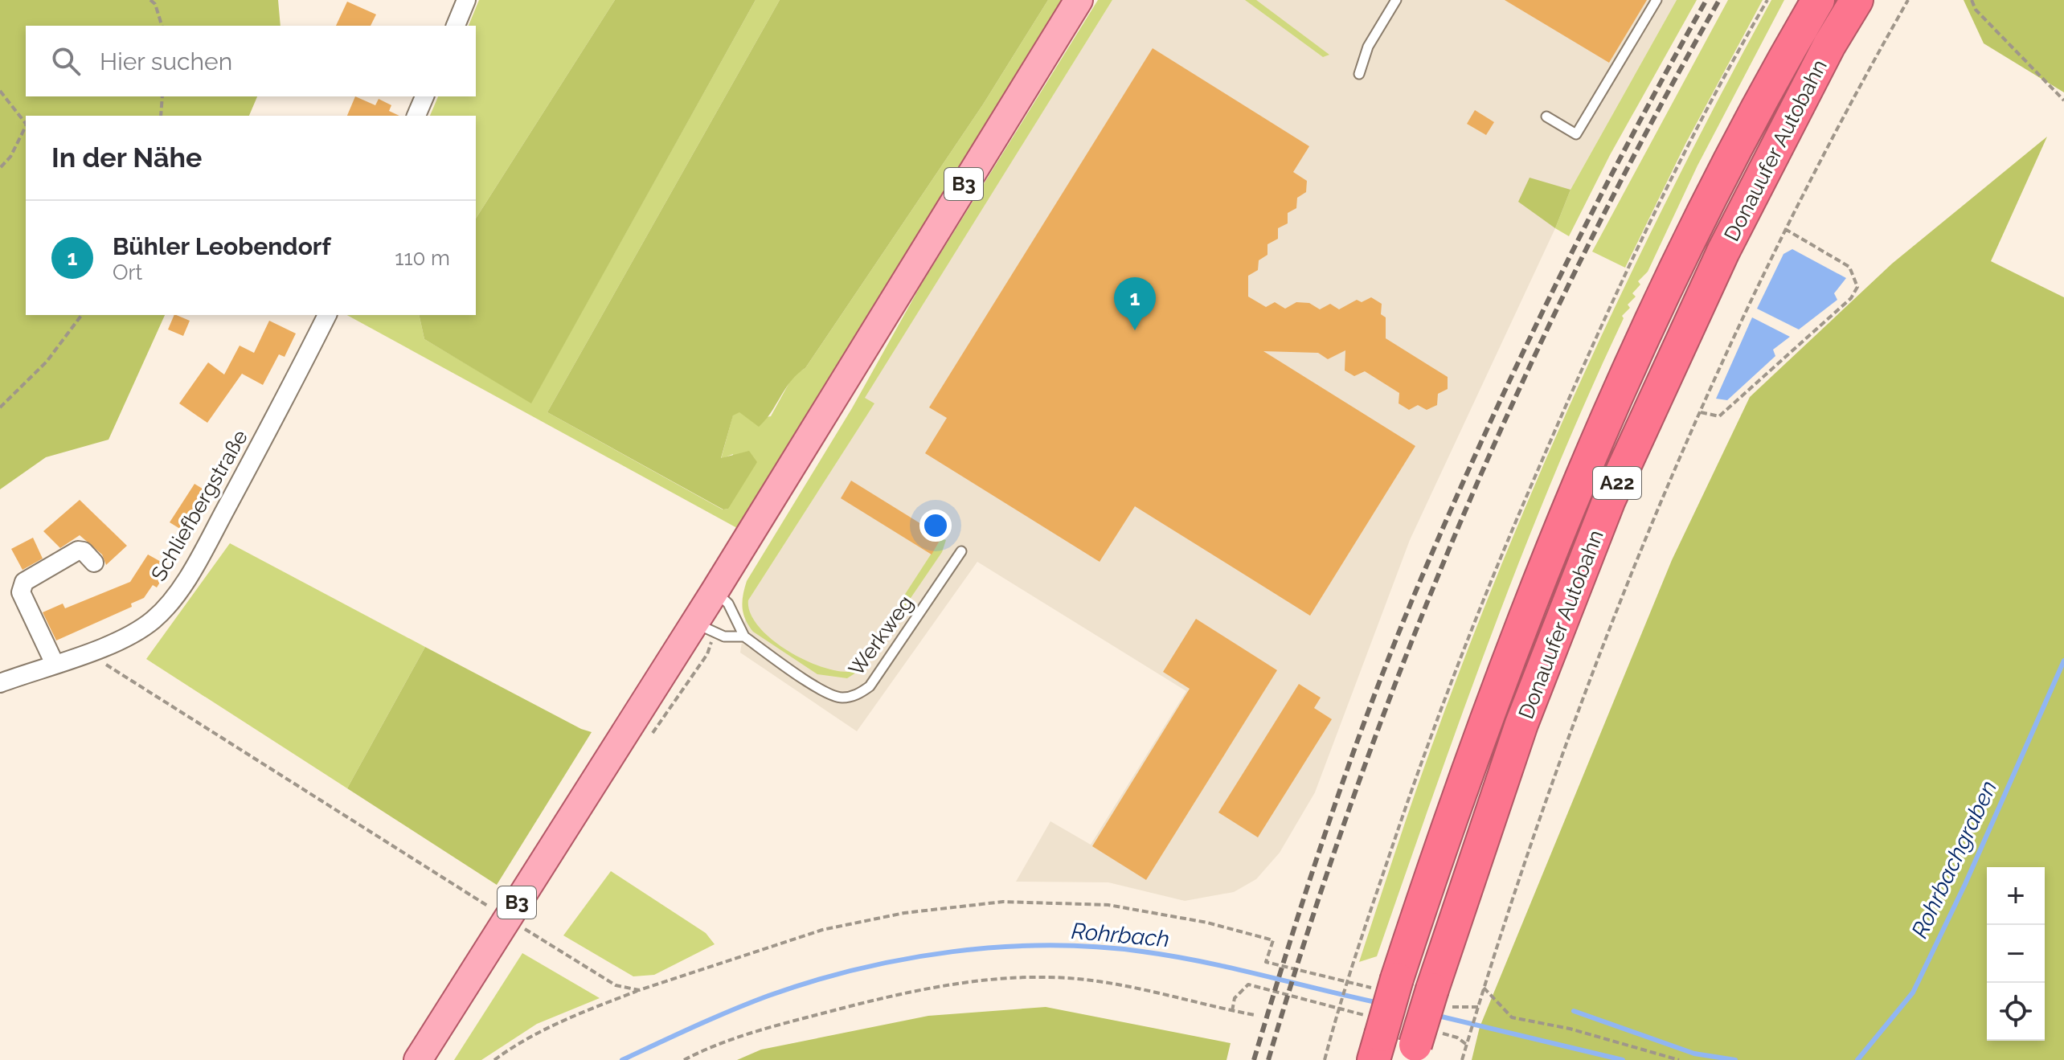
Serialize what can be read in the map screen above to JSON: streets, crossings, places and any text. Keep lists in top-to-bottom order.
{
  "streets": {
    "highway": ["Donauufer Autobahn", "A22"],
    "main road": ["B3"],
    "street": ["Schliefbergstraße"],
    "lane": ["Werkweg"]
  },
  "water": ["Rohrbachgraben", "Rohrbach"],
  "page": {
    "search": "Hier suchen",
    "heading": "In der Nähe",
    "list": [
      {
        "mark": "1",
        "name": "Bühler Leobendorf",
        "note": "Ort",
        "value": "110 m"
      }
    ],
    "pins": "1",
    "map_buttons": ["+", "−"]
  }
}
